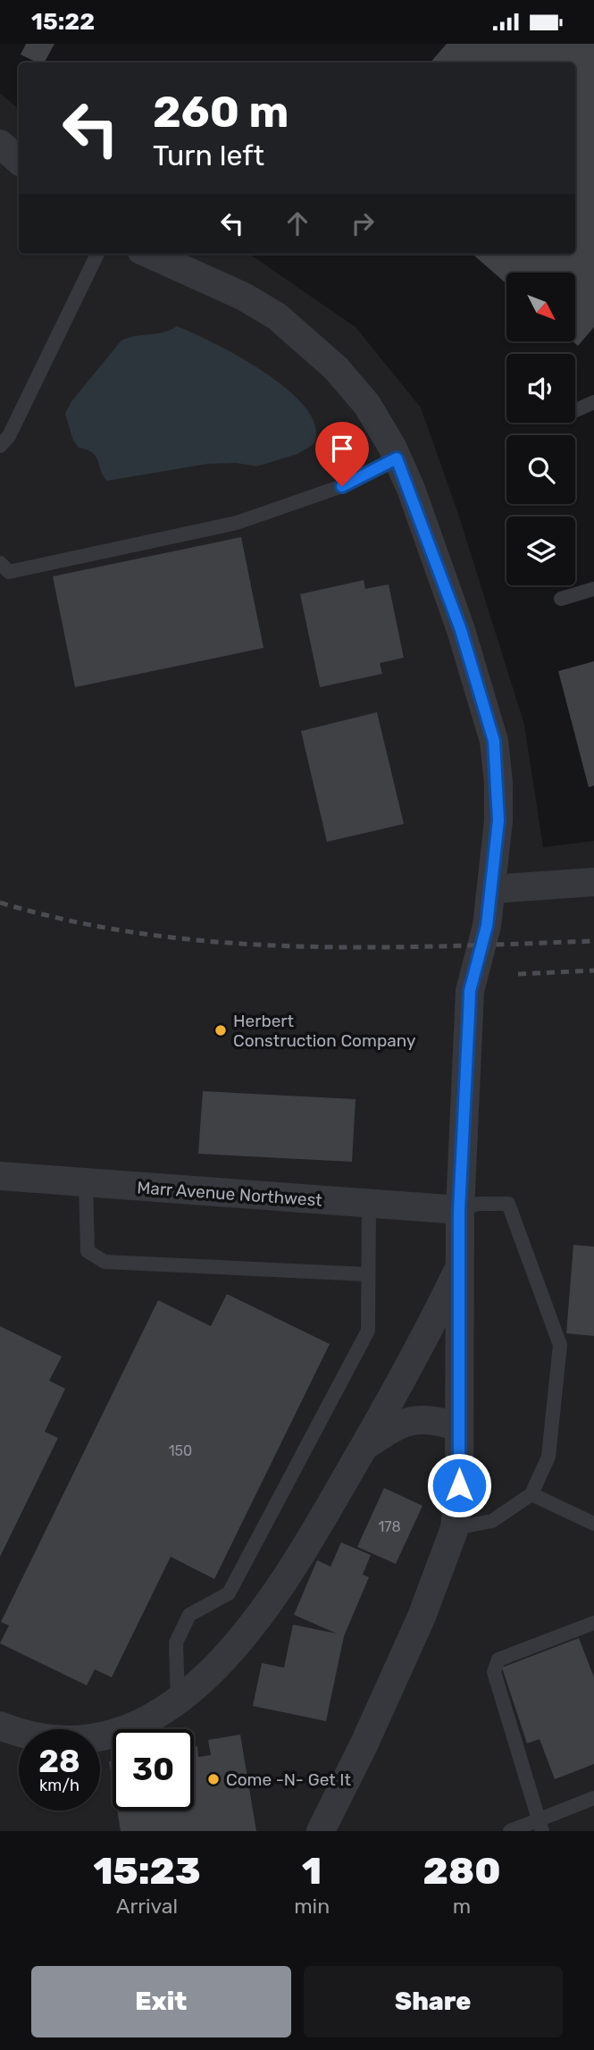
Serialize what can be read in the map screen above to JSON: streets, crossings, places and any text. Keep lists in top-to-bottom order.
{
  "streets": {
    "street": ["Marr Avenue Northwest"]
  },
  "places": ["Herbert Construction Company", "Come -N- Get It"],
  "house_numbers": ["150", "178"],
  "north": "bottom right",
  "page": {
    "status": "15:22",
    "turn": ["260 m", "Turn left"],
    "speed": "28 km/h",
    "limit": "30",
    "eta": [
      "15:23",
      "Arrival",
      "1",
      "min",
      "280",
      "m"
    ],
    "buttons": ["Exit", "Share"]
  }
}
